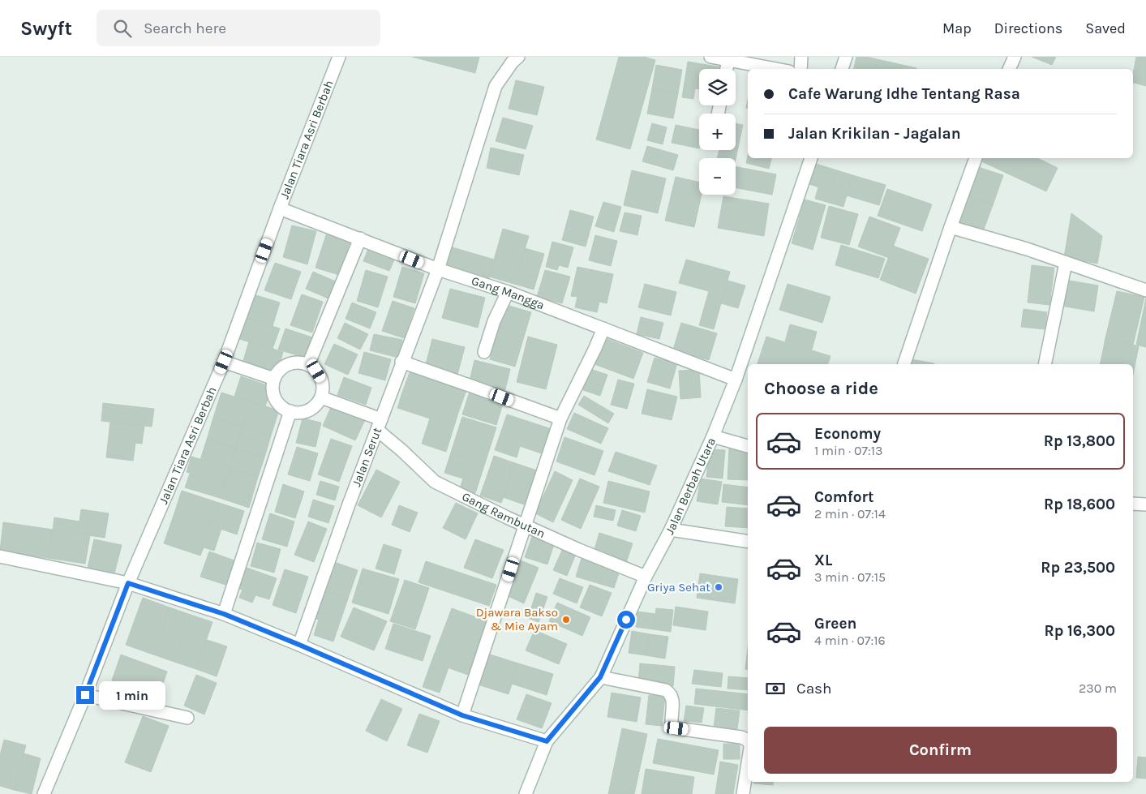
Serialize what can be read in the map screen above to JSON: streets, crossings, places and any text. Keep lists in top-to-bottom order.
{
  "streets": {
    "street": [
      "Jalan Tiara Asri Berbah",
      "Gang Mangga",
      "Jalan Serut",
      "Jalan Berbah Utara",
      "Gang Rambutan"
    ]
  },
  "crossings": [
    ["Jalan Tiara Asri Berbah", "Gang Mangga"],
    ["Gang Mangga", "Jalan Serut"],
    ["Gang Mangga", "Jalan Berbah Utara"],
    ["Jalan Serut", "Gang Rambutan"],
    ["Jalan Berbah Utara", "Gang Rambutan"]
  ],
  "places": ["Griya Sehat", "Djawara Bakso & Mie Ayam"],
  "page": {
    "header": "Swyft",
    "search": "Search here",
    "nav": ["Map", "Directions", "Saved"],
    "map_buttons": ["+", "−"],
    "banner": ["Cafe Warung Idhe Tentang Rasa", "Jalan Krikilan - Jagalan"],
    "heading": "Choose a ride",
    "list": [
      {
        "name": "Economy",
        "note": "1 min · 07:13",
        "value": "Rp 13,800"
      },
      {
        "name": "Comfort",
        "note": "2 min · 07:14",
        "value": "Rp 18,600"
      },
      {
        "name": "XL",
        "note": "3 min · 07:15",
        "value": "Rp 23,500"
      },
      {
        "name": "Green",
        "note": "4 min · 07:16",
        "value": "Rp 16,300"
      }
    ],
    "pay": ["Cash", "230 m"],
    "bubble": "1 min",
    "buttons": "Confirm"
  }
}
